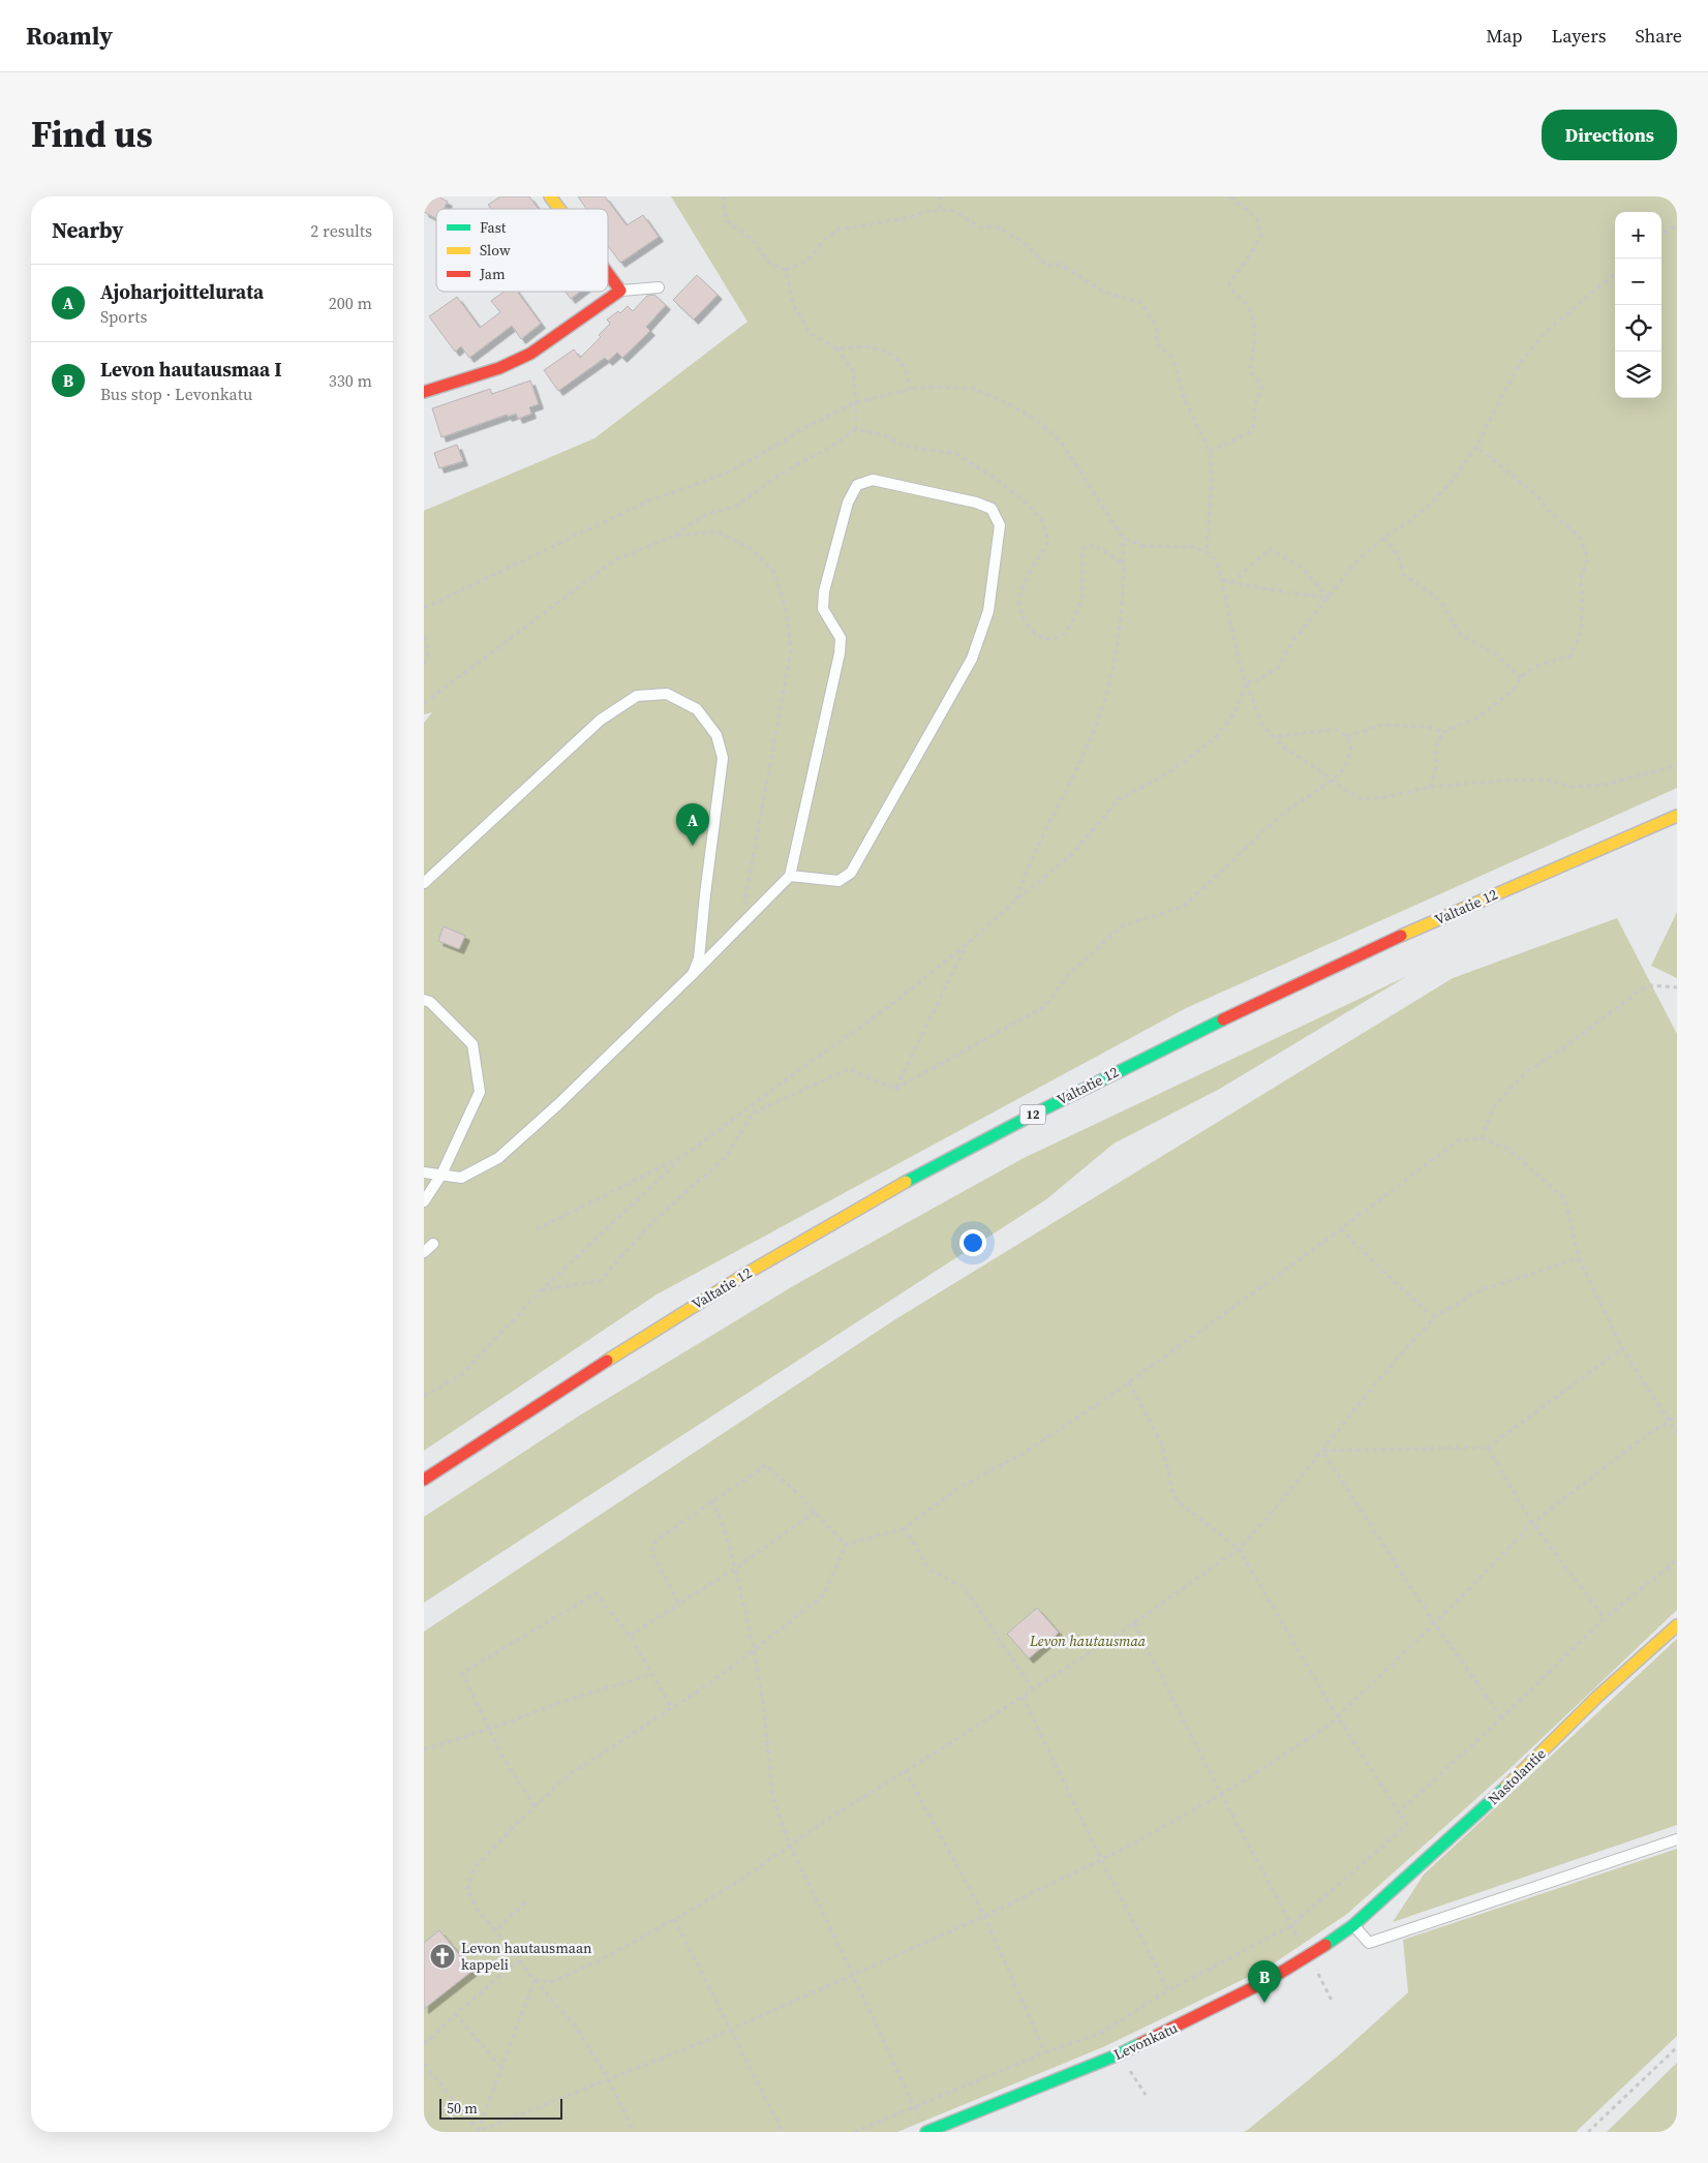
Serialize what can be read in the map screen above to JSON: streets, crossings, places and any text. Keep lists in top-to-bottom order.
{
  "streets": {
    "main road": [
      "Valtatie 12",
      "12",
      "Nastolantie",
      "Levonkatu"
    ]
  },
  "crossings": [
    ["Nastolantie", "Levonkatu"]
  ],
  "parks": ["Levon hautausmaa"],
  "places": {
    "church": ["Levon hautausmaan kappeli"]
  },
  "legend": ["Fast", "Slow", "Jam"],
  "scale_bar": "50 m",
  "page": {
    "header": "Roamly",
    "nav": ["Map", "Layers", "Share"],
    "title": "Find us",
    "buttons": "Directions",
    "heading": ["Nearby", "2 results"],
    "map_buttons": ["+", "−"],
    "list": [
      {
        "mark": "A",
        "name": "Ajoharjoittelurata",
        "note": "Sports",
        "value": "200 m"
      },
      {
        "mark": "B",
        "name": "Levon hautausmaa I",
        "note": "Bus stop · Levonkatu",
        "value": "330 m"
      }
    ],
    "pins": ["A", "B"],
    "scale": "50 m"
  }
}
